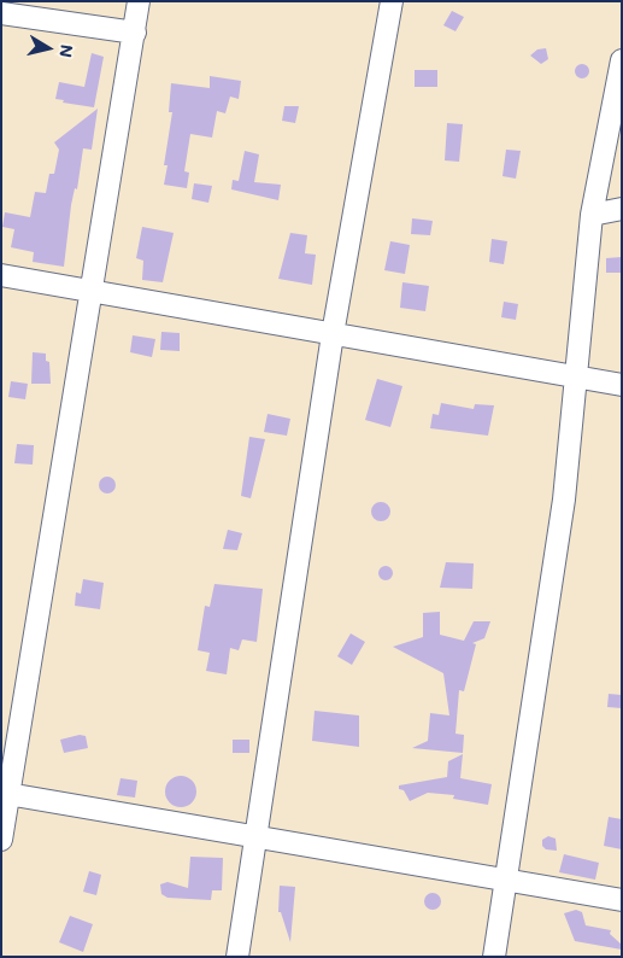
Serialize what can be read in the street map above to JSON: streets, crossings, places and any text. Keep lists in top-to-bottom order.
{
  "north": "right"
}
